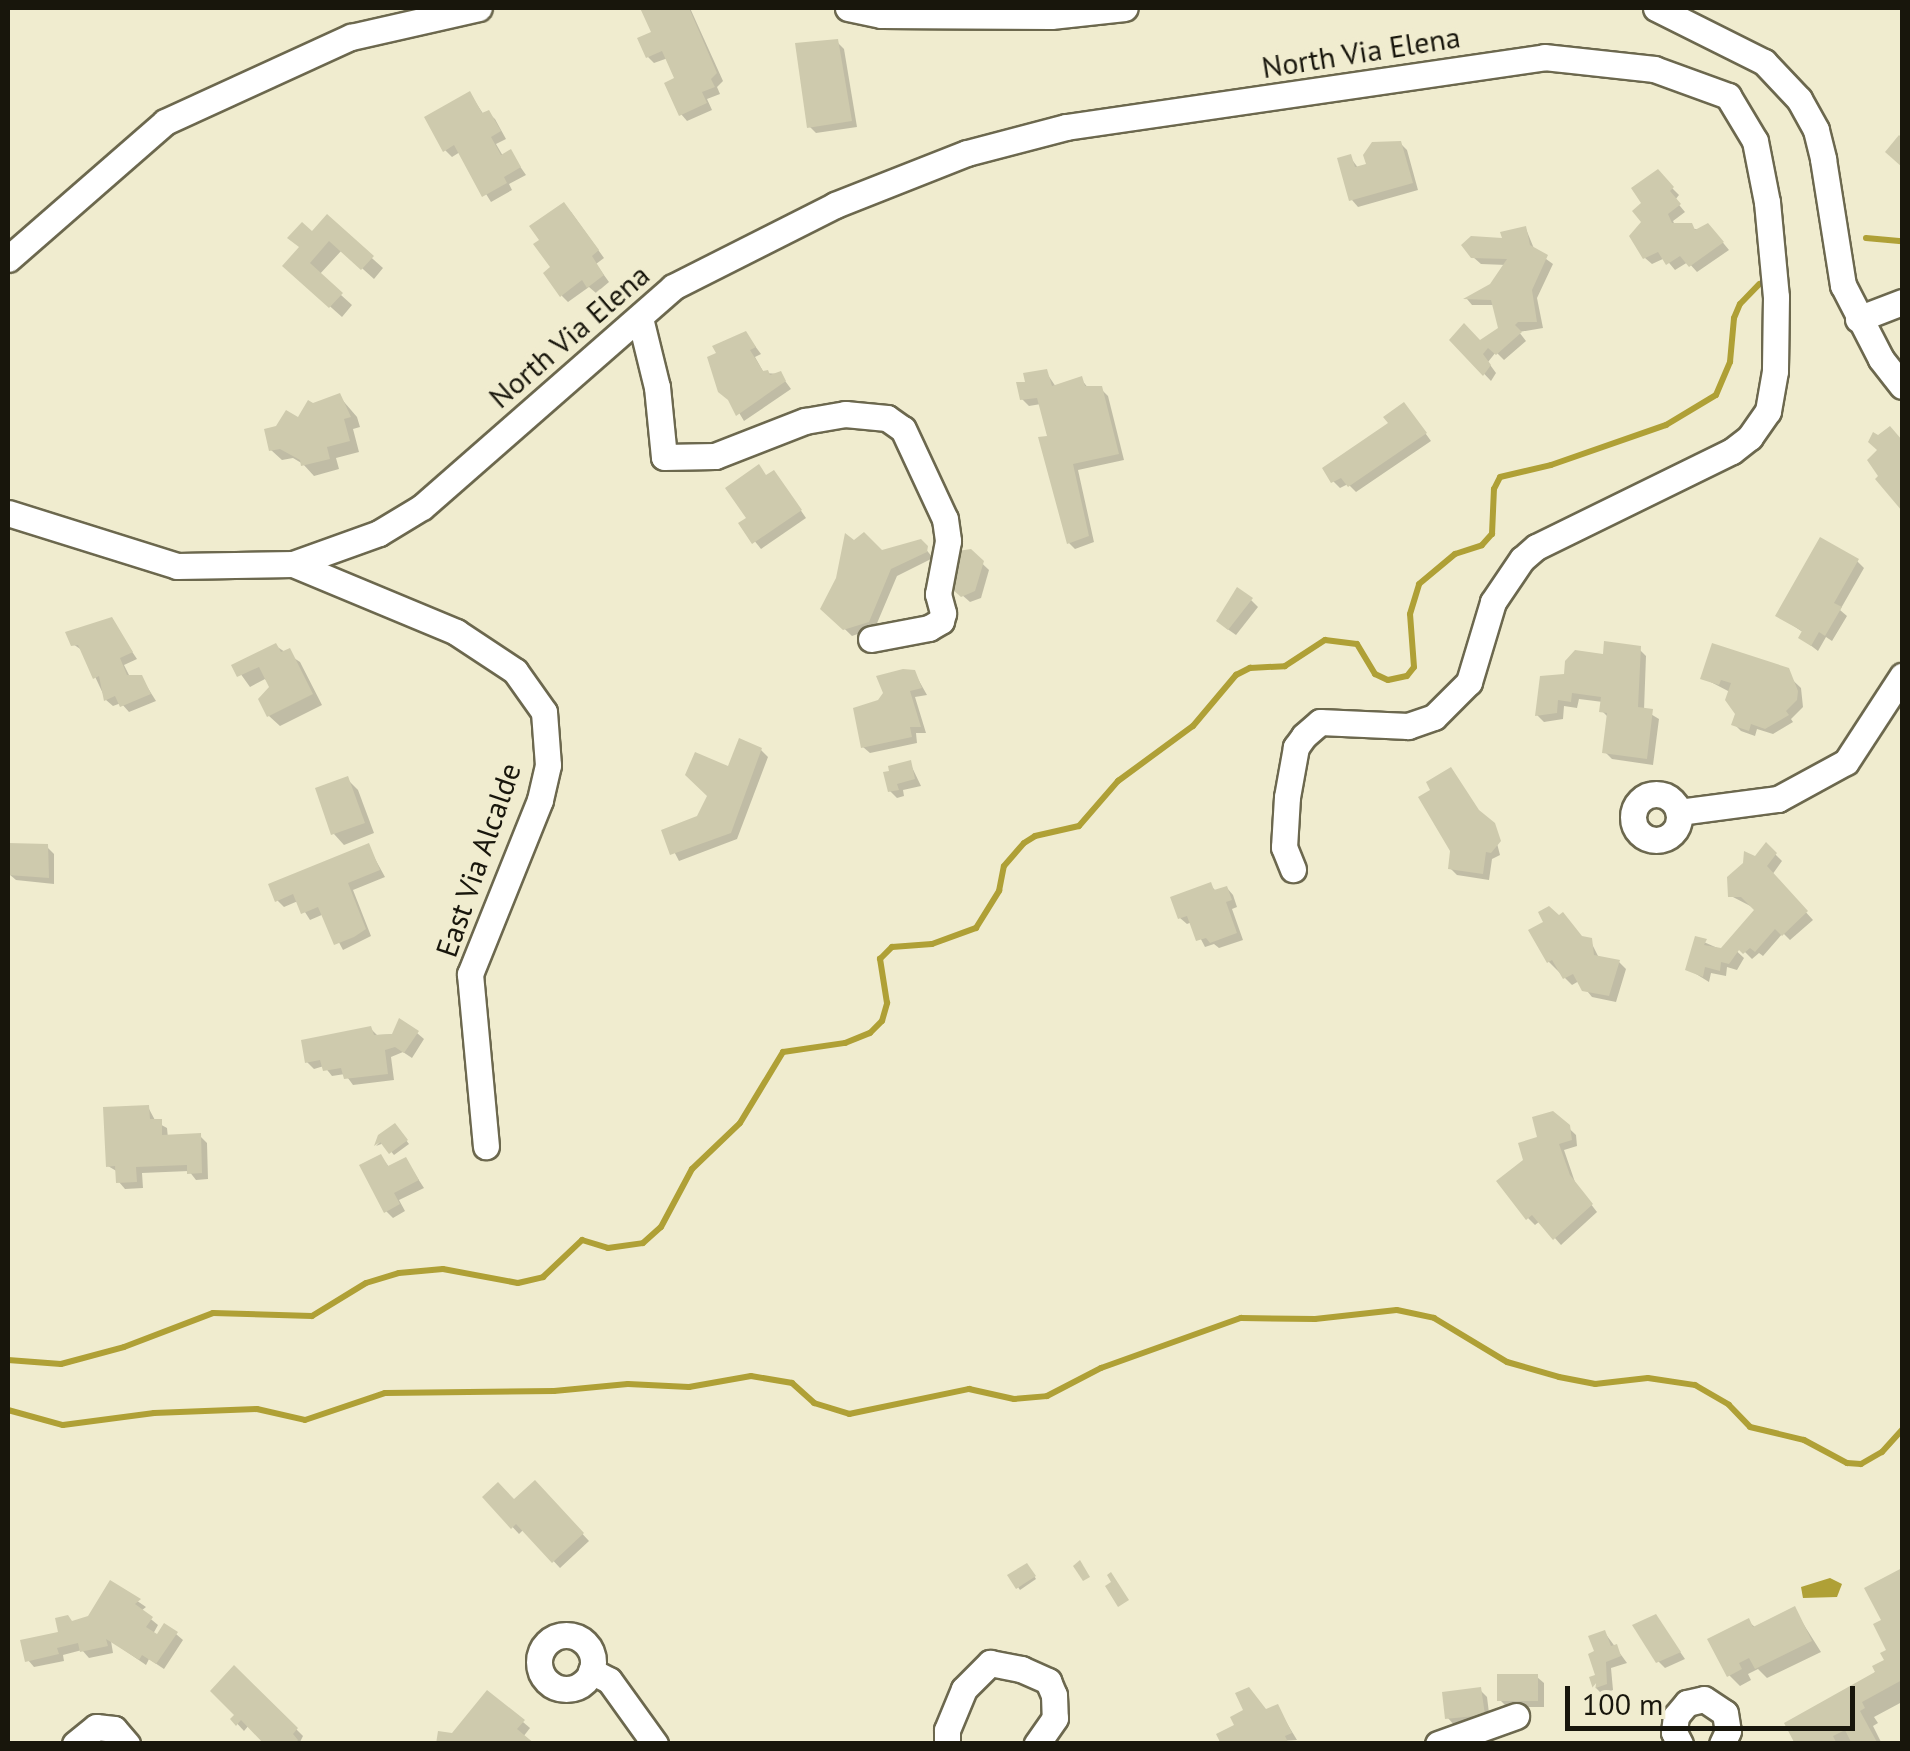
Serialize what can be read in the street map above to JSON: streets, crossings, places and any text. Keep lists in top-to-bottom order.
{
  "streets": {
    "street": ["North Via Elena", "East Via Alcalde"]
  },
  "crossings": [
    ["North Via Elena", "East Via Alcalde"]
  ],
  "scale_bar": "100 m"
}
